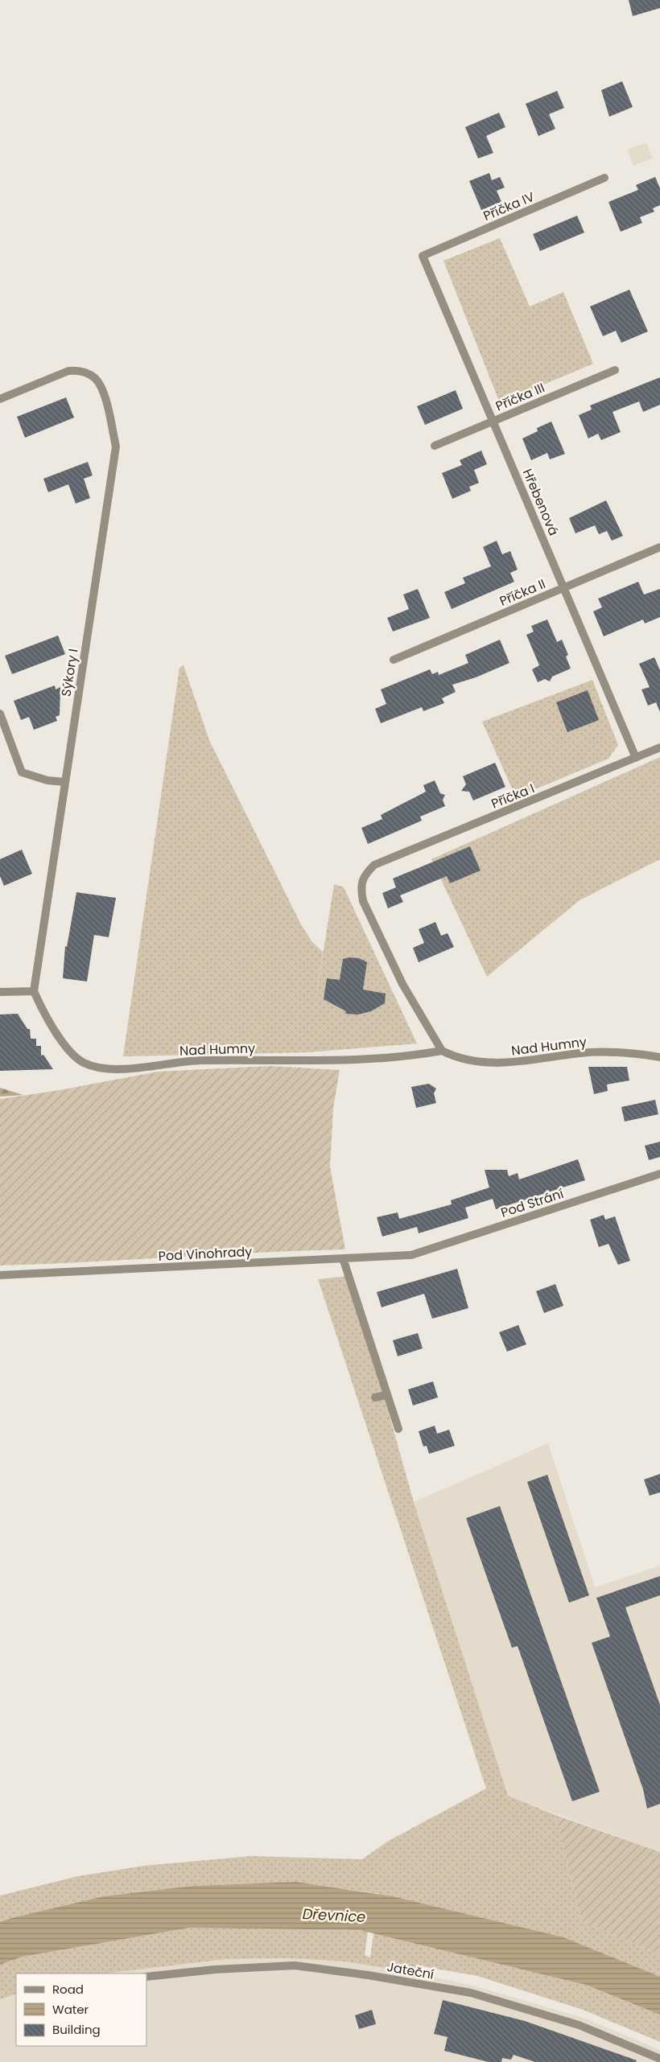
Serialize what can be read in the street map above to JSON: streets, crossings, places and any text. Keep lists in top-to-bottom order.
{
  "streets": {
    "street": [
      "Příčka IV",
      "Příčka III",
      "Hřebenová",
      "Příčka II",
      "Sýkory I",
      "Příčka I",
      "Nad Humny",
      "Pod Strání",
      "Pod Vinohrady",
      "Jateční"
    ]
  },
  "crossings": [
    ["Příčka IV", "Hřebenová"],
    ["Příčka III", "Hřebenová"],
    ["Hřebenová", "Příčka II"],
    ["Hřebenová", "Příčka I"],
    ["Sýkory I", "Nad Humny"],
    ["Příčka I", "Nad Humny"],
    ["Pod Strání", "Pod Vinohrady"]
  ],
  "water": ["Dřevnice"],
  "legend": ["Road", "Water", "Building"]
}
